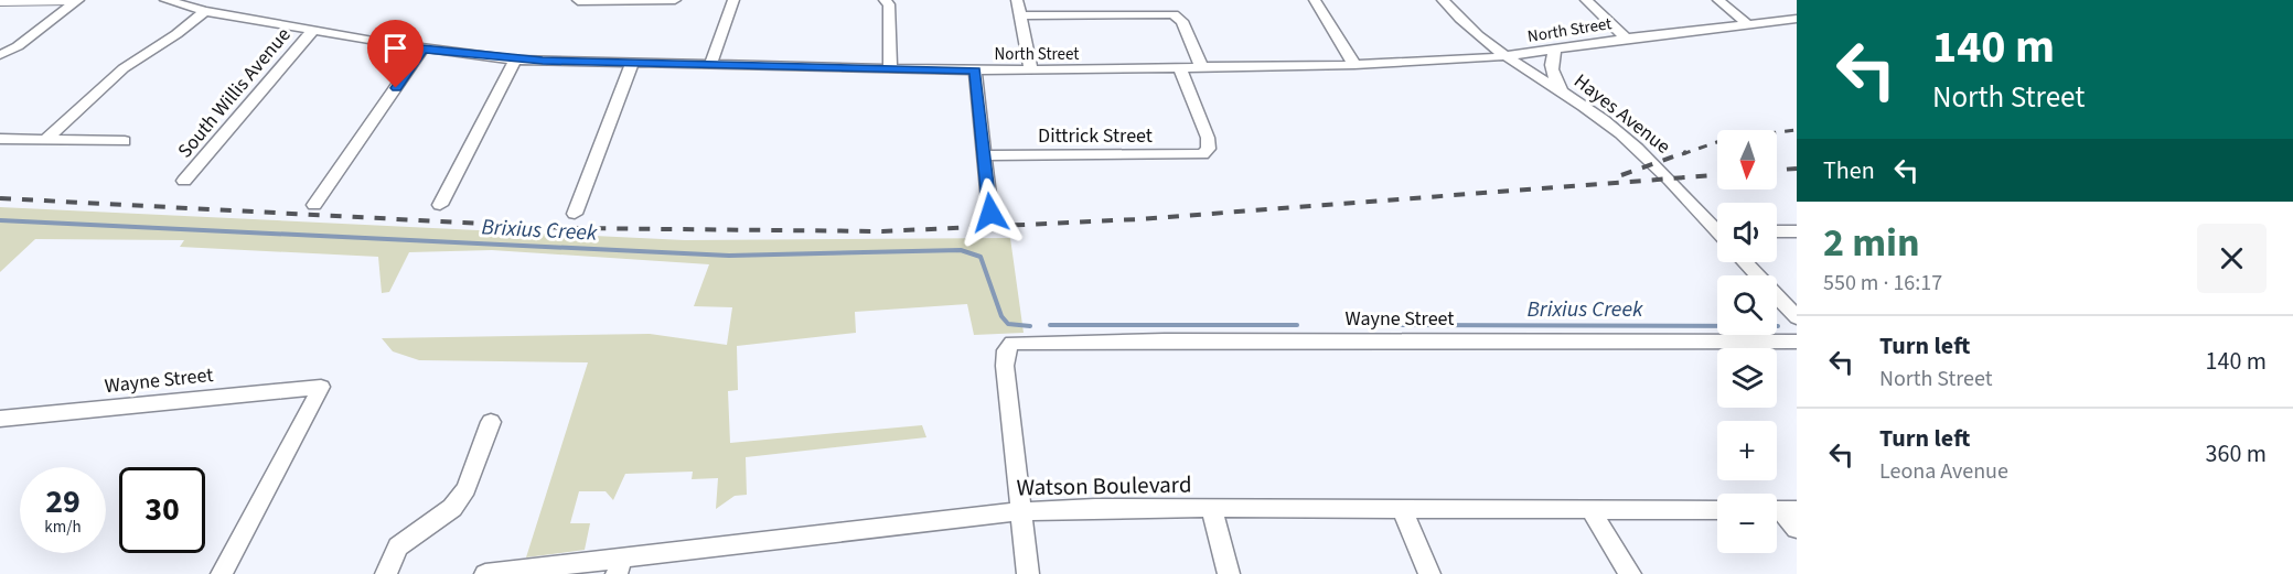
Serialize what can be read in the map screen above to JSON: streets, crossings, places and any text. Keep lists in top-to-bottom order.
{
  "streets": {
    "street": [
      "North Street",
      "South Willis Avenue",
      "Hayes Avenue",
      "Dittrick Street",
      "Wayne Street",
      "Watson Boulevard"
    ]
  },
  "crossings": [
    ["North Street", "South Willis Avenue"],
    ["North Street", "Hayes Avenue"],
    ["North Street", "Dittrick Street"],
    ["Wayne Street", "Watson Boulevard"]
  ],
  "water": ["Brixius Creek"],
  "north": "bottom",
  "page": {
    "turn": ["140 m", "North Street"],
    "map_buttons": ["+", "−"],
    "then": "Then",
    "heading": ["2 min", "550 m · 16:17"],
    "list": [
      {
        "name": "Turn left",
        "note": "North Street",
        "value": "140 m"
      },
      {
        "name": "Turn left",
        "note": "Leona Avenue",
        "value": "360 m"
      }
    ],
    "speed": "29 km/h",
    "limit": "30"
  }
}
